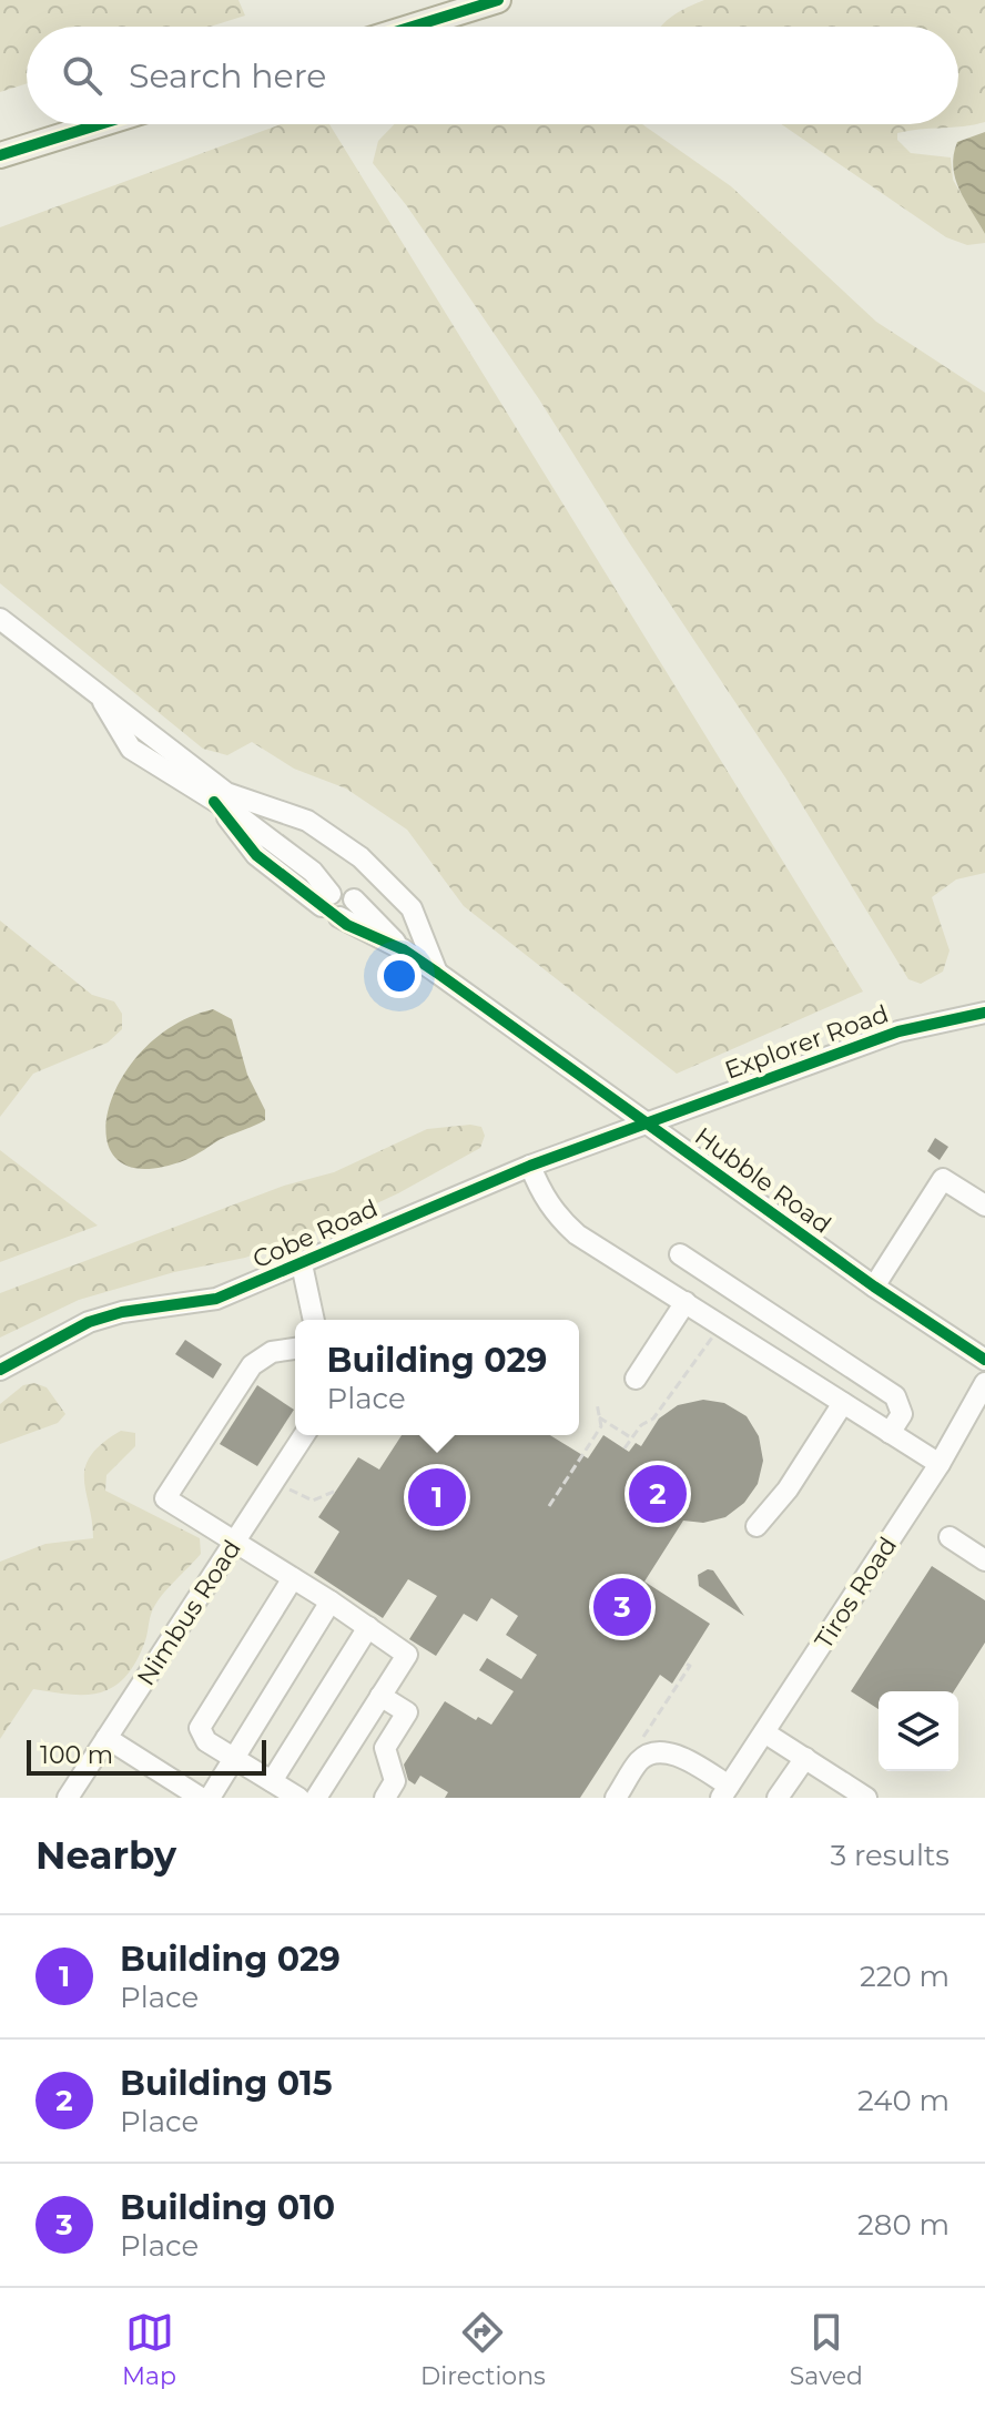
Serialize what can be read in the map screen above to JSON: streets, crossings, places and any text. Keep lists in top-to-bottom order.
{
  "streets": {
    "street": [
      "Explorer Road",
      "Hubble Road",
      "Cobe Road",
      "Tiros Road",
      "Nimbus Road"
    ]
  },
  "crossings": [
    ["Explorer Road", "Hubble Road"],
    ["Explorer Road", "Cobe Road"],
    ["Hubble Road", "Cobe Road"]
  ],
  "scale_bar": "100 m",
  "page": {
    "search": "Search here",
    "popup": ["Building 029", "Place"],
    "pins": ["2", "1", "3"],
    "scale": "100 m",
    "heading": ["Nearby", "3 results"],
    "list": [
      {
        "mark": "1",
        "name": "Building 029",
        "note": "Place",
        "value": "220 m"
      },
      {
        "mark": "2",
        "name": "Building 015",
        "note": "Place",
        "value": "240 m"
      },
      {
        "mark": "3",
        "name": "Building 010",
        "note": "Place",
        "value": "280 m"
      }
    ],
    "nav": ["Map", "Directions", "Saved"]
  }
}
